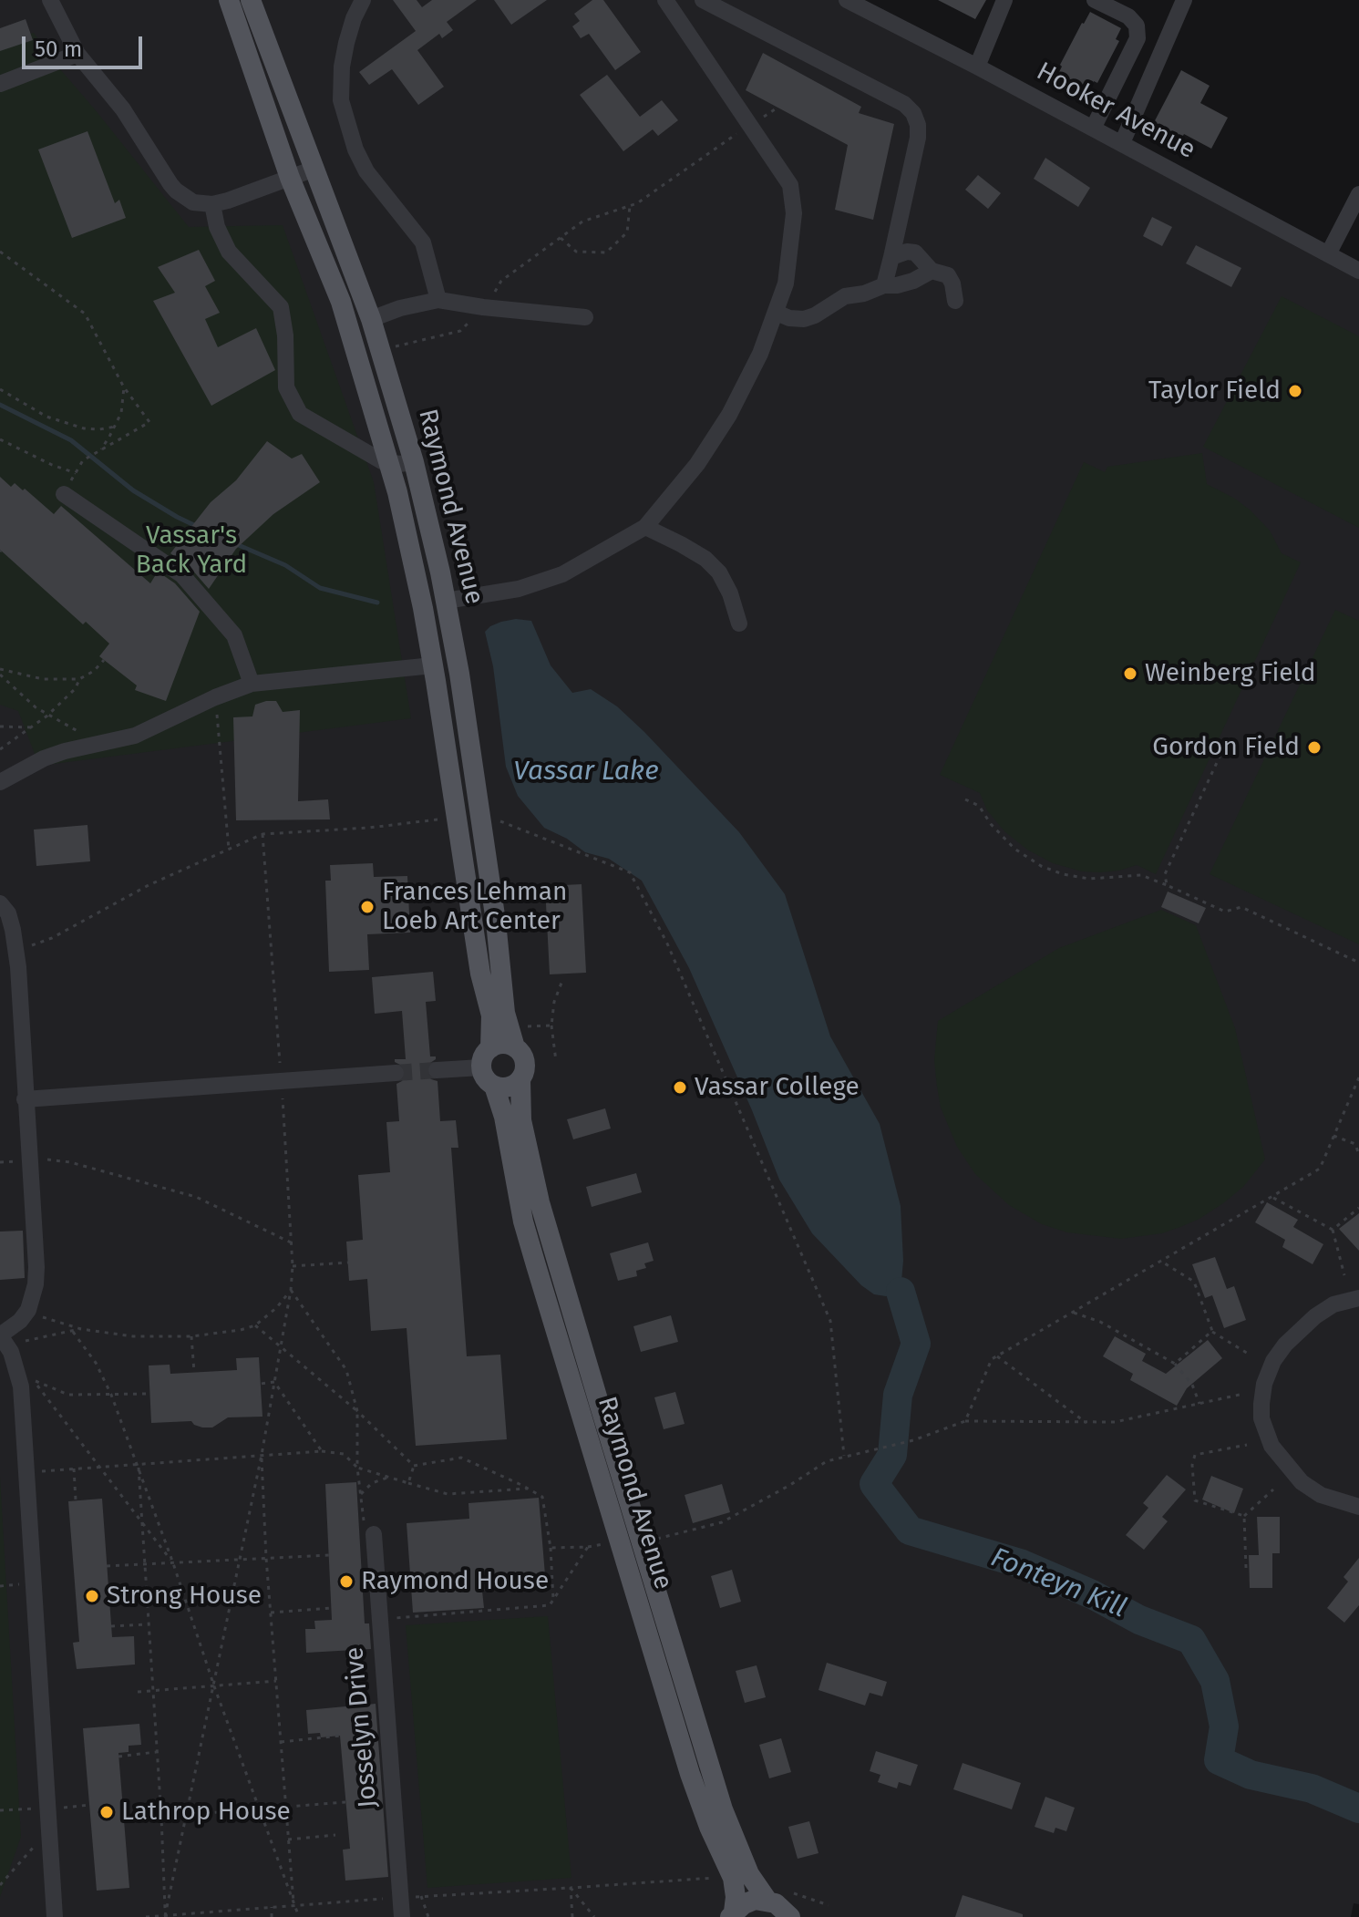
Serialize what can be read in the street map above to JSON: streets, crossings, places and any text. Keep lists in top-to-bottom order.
{
  "streets": {
    "main road": ["Raymond Avenue"],
    "street": ["Hooker Avenue", "Josselyn Drive"]
  },
  "water": ["Vassar Lake", "Fonteyn Kill"],
  "parks": ["Vassar's Back Yard"],
  "places": [
    "Taylor Field",
    "Weinberg Field",
    "Gordon Field",
    "Frances Lehman Loeb Art Center",
    "Vassar College",
    "Raymond House",
    "Strong House",
    "Lathrop House"
  ],
  "scale_bar": "50 m"
}
